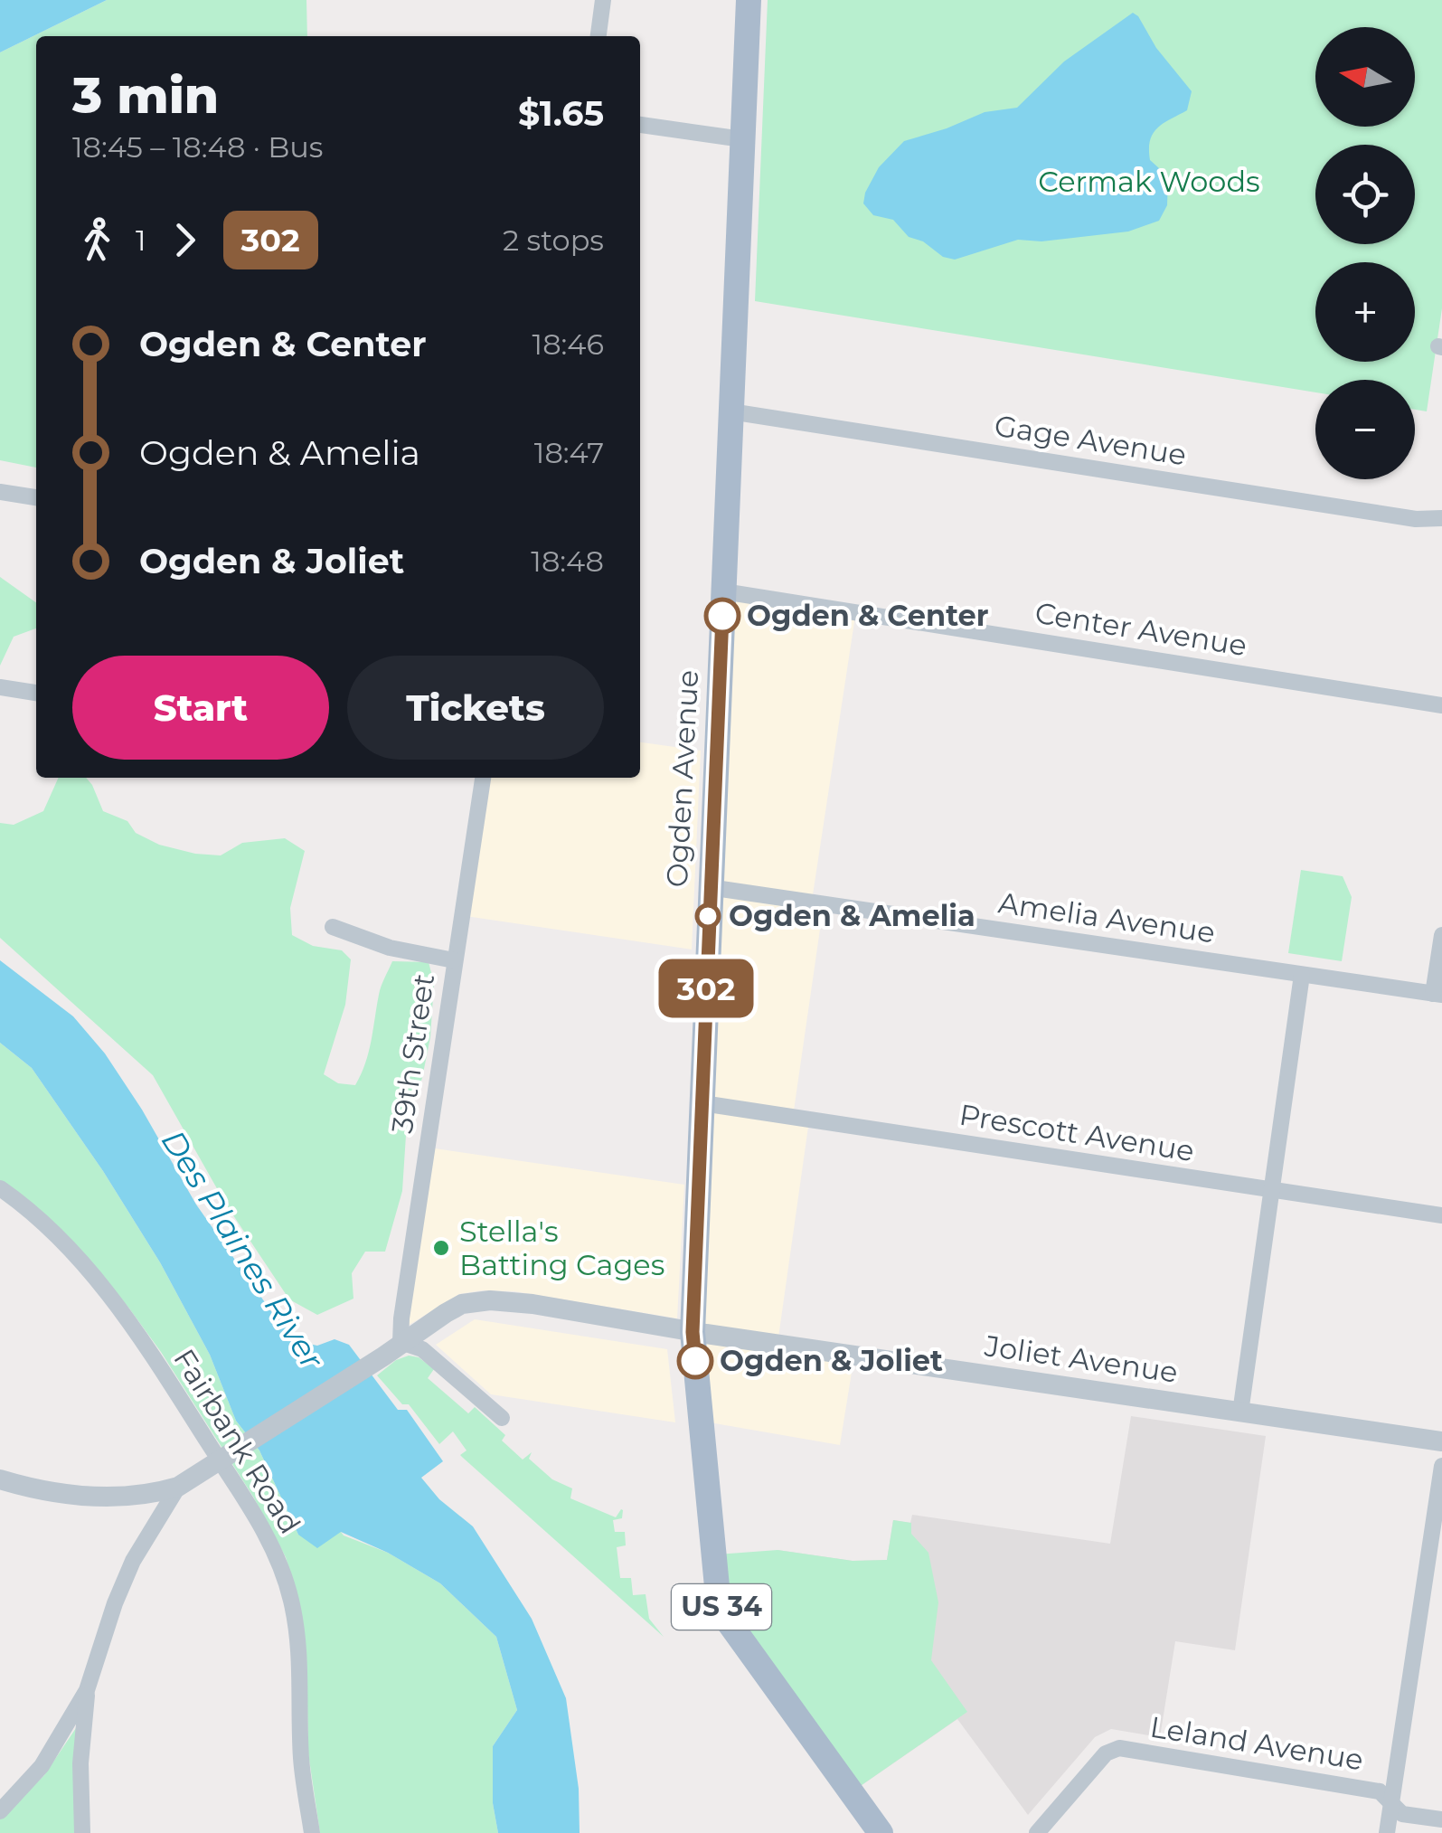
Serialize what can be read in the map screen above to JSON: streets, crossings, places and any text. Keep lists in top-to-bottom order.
{
  "streets": {
    "main road": ["Ogden Avenue", "US 34"],
    "street": [
      "Gage Avenue",
      "Center Avenue",
      "Amelia Avenue",
      "39th Street",
      "Prescott Avenue",
      "Joliet Avenue",
      "Fairbank Road",
      "Leland Avenue"
    ]
  },
  "crossings": [
    ["Gage Avenue", "Ogden Avenue"],
    ["Center Avenue", "Ogden Avenue"],
    ["Ogden Avenue", "Amelia Avenue"],
    ["Ogden Avenue", "Prescott Avenue"],
    ["Ogden Avenue", "Joliet Avenue"],
    ["39th Street", "Joliet Avenue"],
    ["Joliet Avenue", "Fairbank Road"]
  ],
  "water": ["Des Plaines River"],
  "parks": ["Cermak Woods"],
  "places": [
    "Ogden & Center",
    "Ogden & Amelia",
    "Stella's Batting Cages",
    "Ogden & Joliet"
  ],
  "lines": ["bus line 302"],
  "north": "left",
  "page": {
    "on_map": "302",
    "map_buttons": ["+", "−"],
    "heading": ["3 min", "18:45 – 18:48 · Bus", "$1.65"],
    "legs": ["1", "302", "2 stops"],
    "list": [
      {
        "name": "Ogden & Center",
        "value": "18:46"
      },
      {
        "name": "Ogden & Amelia",
        "value": "18:47"
      },
      {
        "name": "Ogden & Joliet",
        "value": "18:48"
      }
    ],
    "buttons": ["Start", "Tickets"]
  }
}
